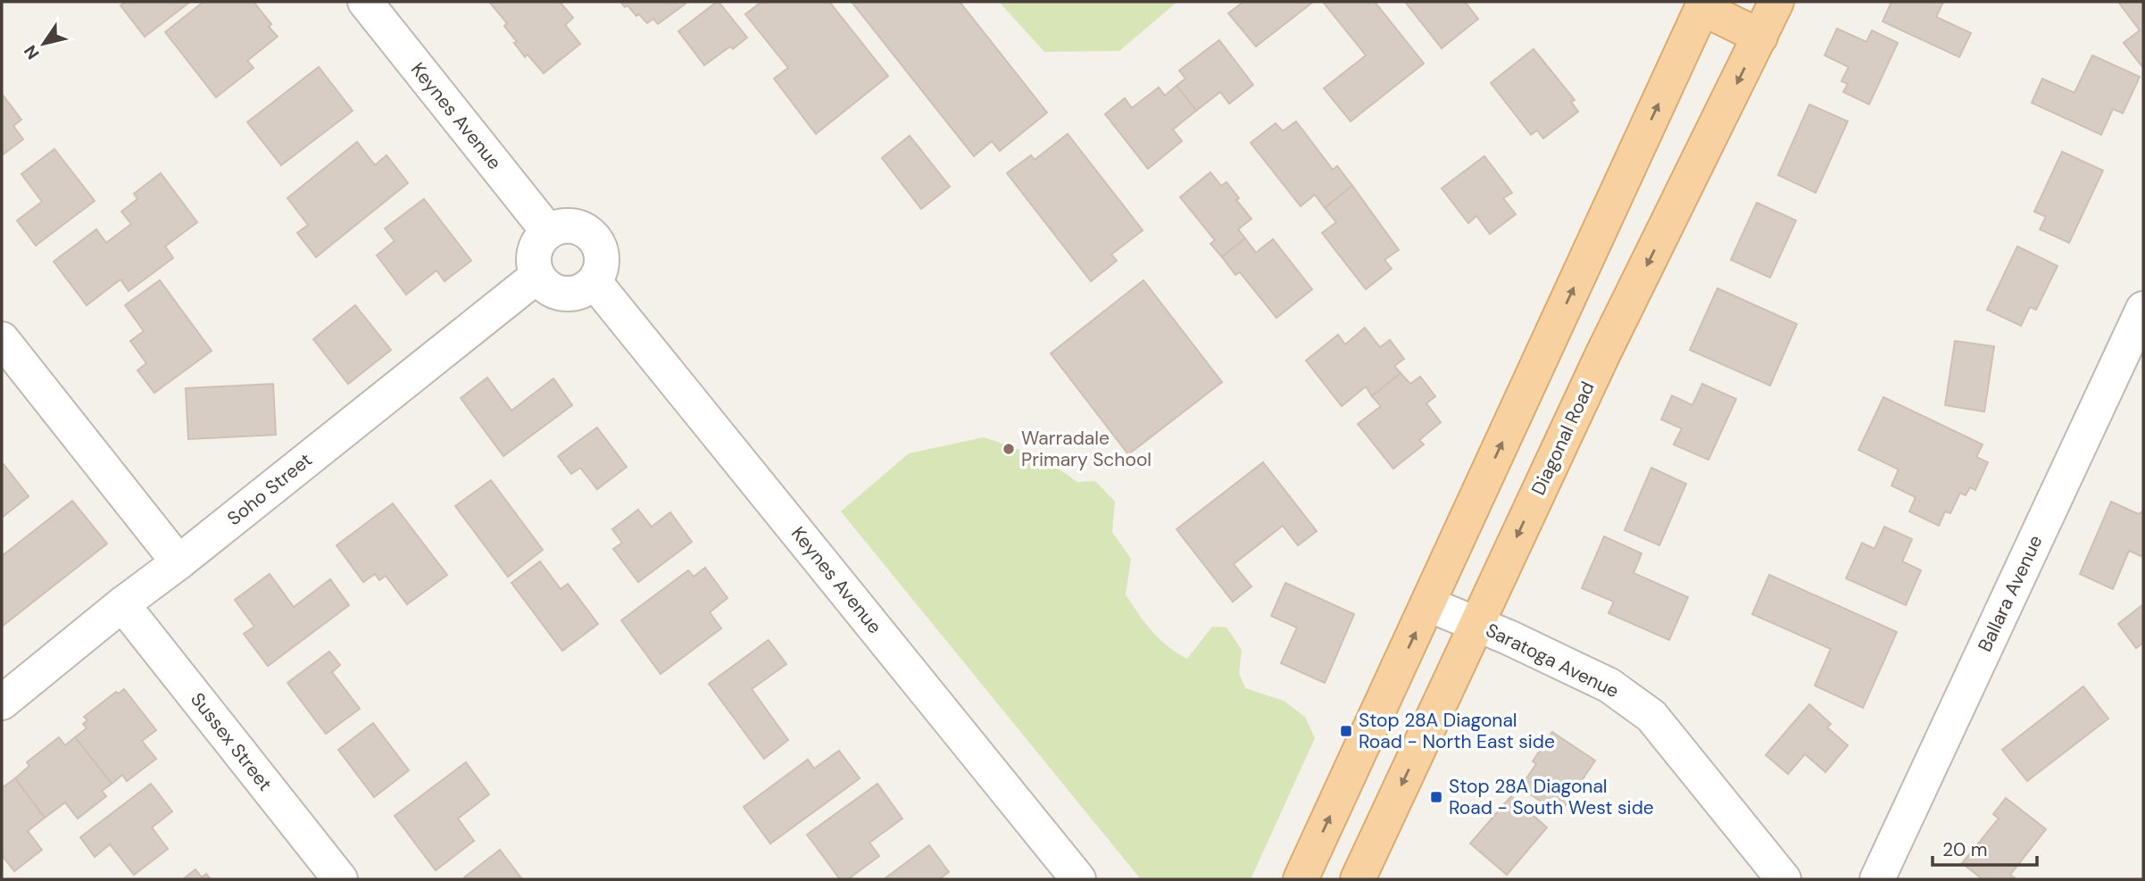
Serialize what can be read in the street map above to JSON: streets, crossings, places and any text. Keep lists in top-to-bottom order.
{
  "streets": {
    "main road": ["Diagonal Road"],
    "street": [
      "Keynes Avenue",
      "Soho Street",
      "Ballara Avenue",
      "Saratoga Avenue",
      "Sussex Street"
    ]
  },
  "crossings": [
    ["Keynes Avenue", "Soho Street"],
    ["Diagonal Road", "Saratoga Avenue"],
    ["Soho Street", "Sussex Street"]
  ],
  "places": {
    "other": ["Warradale Primary School"],
    "transit": ["Stop 28A Diagonal Road - North East side", "Stop 28A Diagonal Road - South West side"]
  },
  "scale_bar": "20 m",
  "north": "bottom left"
}
